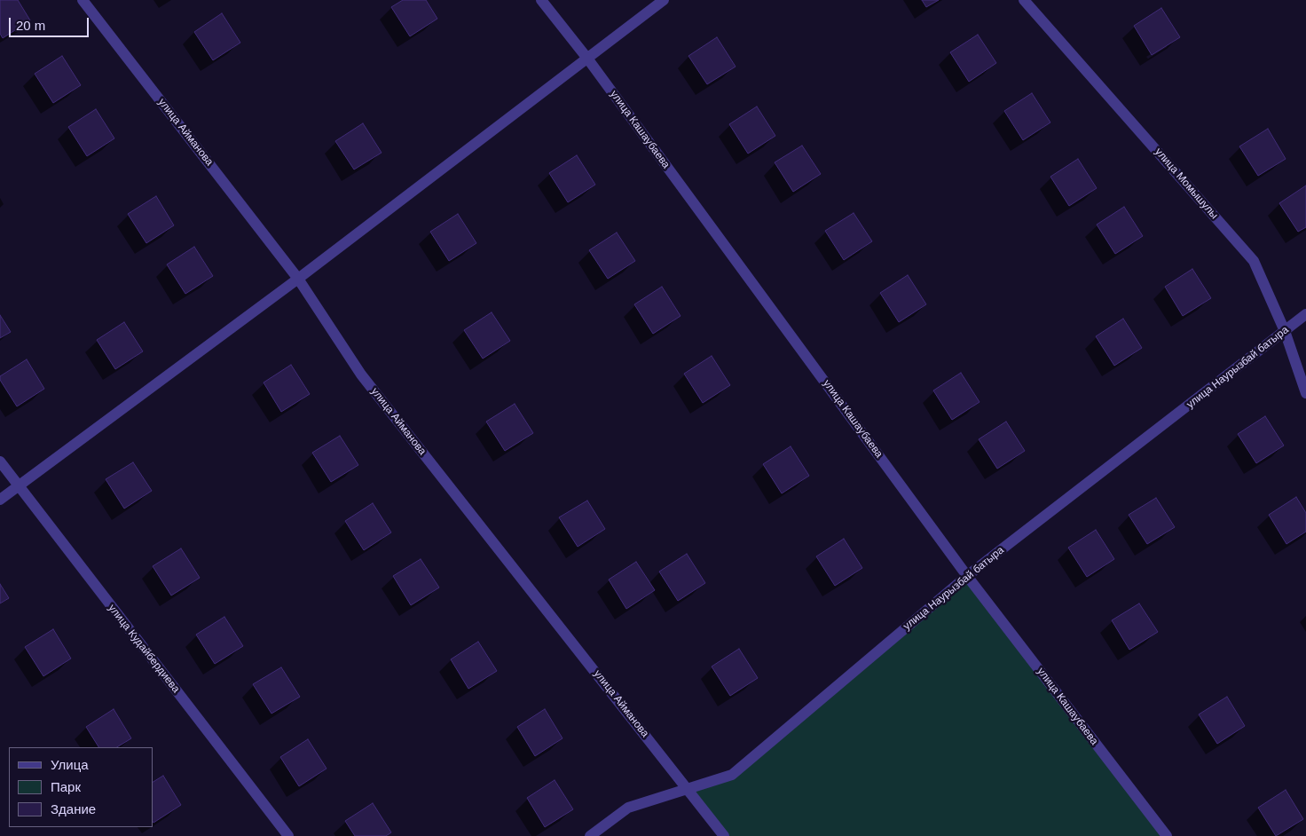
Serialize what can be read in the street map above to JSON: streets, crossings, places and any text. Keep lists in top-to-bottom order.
{
  "streets": {
    "street": [
      "улица Кашаубаева",
      "улица Айманова",
      "улица Момышулы",
      "улица Наурызбай батыра",
      "улица Кудайбердиева"
    ]
  },
  "crossings": [
    ["улица Кашаубаева", "улица Наурызбай батыра"],
    ["улица Айманова", "улица Наурызбай батыра"],
    ["улица Момышулы", "улица Наурызбай батыра"]
  ],
  "legend": ["Улица", "Парк", "Здание"],
  "scale_bar": "20 m"
}
